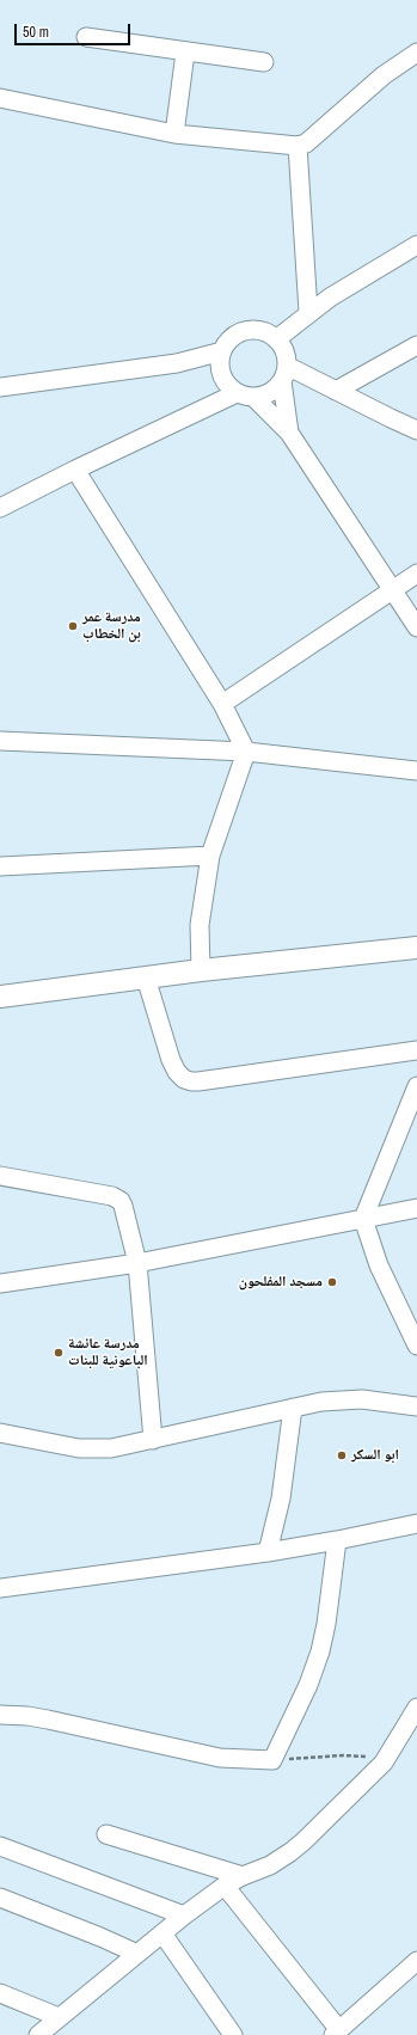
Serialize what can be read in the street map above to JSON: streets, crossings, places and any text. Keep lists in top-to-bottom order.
{
  "places": [
    "مدرسة عمر بن الخطاب",
    "مسجد المفلحون",
    "مدرسة عائشة الباعونية للبنات",
    "ابو السكر"
  ],
  "scale_bar": "50 m"
}
